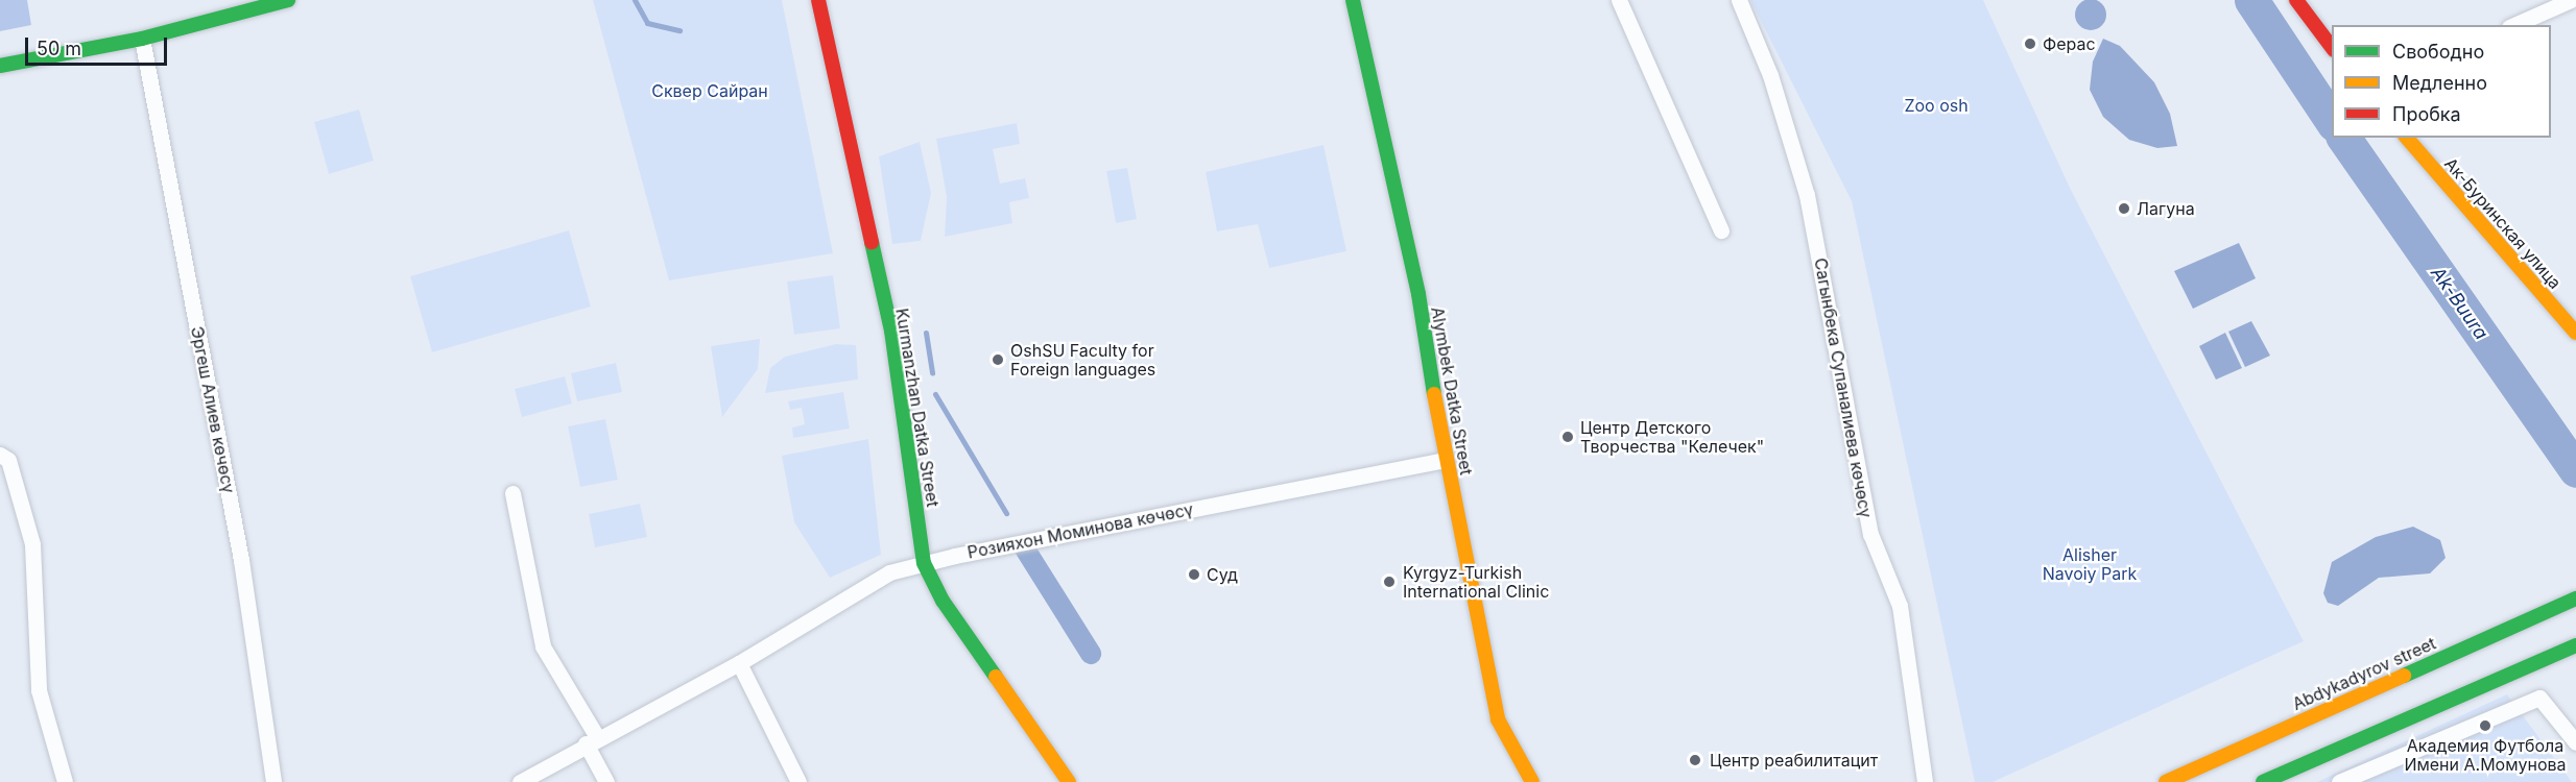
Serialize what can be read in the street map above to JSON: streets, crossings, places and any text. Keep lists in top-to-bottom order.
{
  "streets": {
    "main road": [
      "Ак-Буринская улица",
      "Alymbek Datka Street",
      "Kurmanzhan Datka Street",
      "Abdykadyrov street"
    ],
    "street": ["Сагынбека Супаналиева көчөсү", "Эргеш Алиев көчөсү", "Розияхон Моминова көчөсү"]
  },
  "crossings": [
    ["Alymbek Datka Street", "Розияхон Моминова көчөсү"],
    ["Kurmanzhan Datka Street", "Розияхон Моминова көчөсү"]
  ],
  "water": ["Ak-Buura"],
  "parks": ["Сквер Сайран", "Zoo osh", "Alisher Navoiy Park"],
  "places": [
    "Ферас",
    "Лагуна",
    "OshSU Faculty for Foreign languages",
    "Центр Детского Творчества \"Келечек\"",
    "Суд",
    "Kyrgyz-Turkish International Clinic",
    "Академия Футбола Имени А.Момунова",
    "Центр реабилитацит"
  ],
  "legend": ["Свободно", "Медленно", "Пробка"],
  "scale_bar": "50 m"
}
